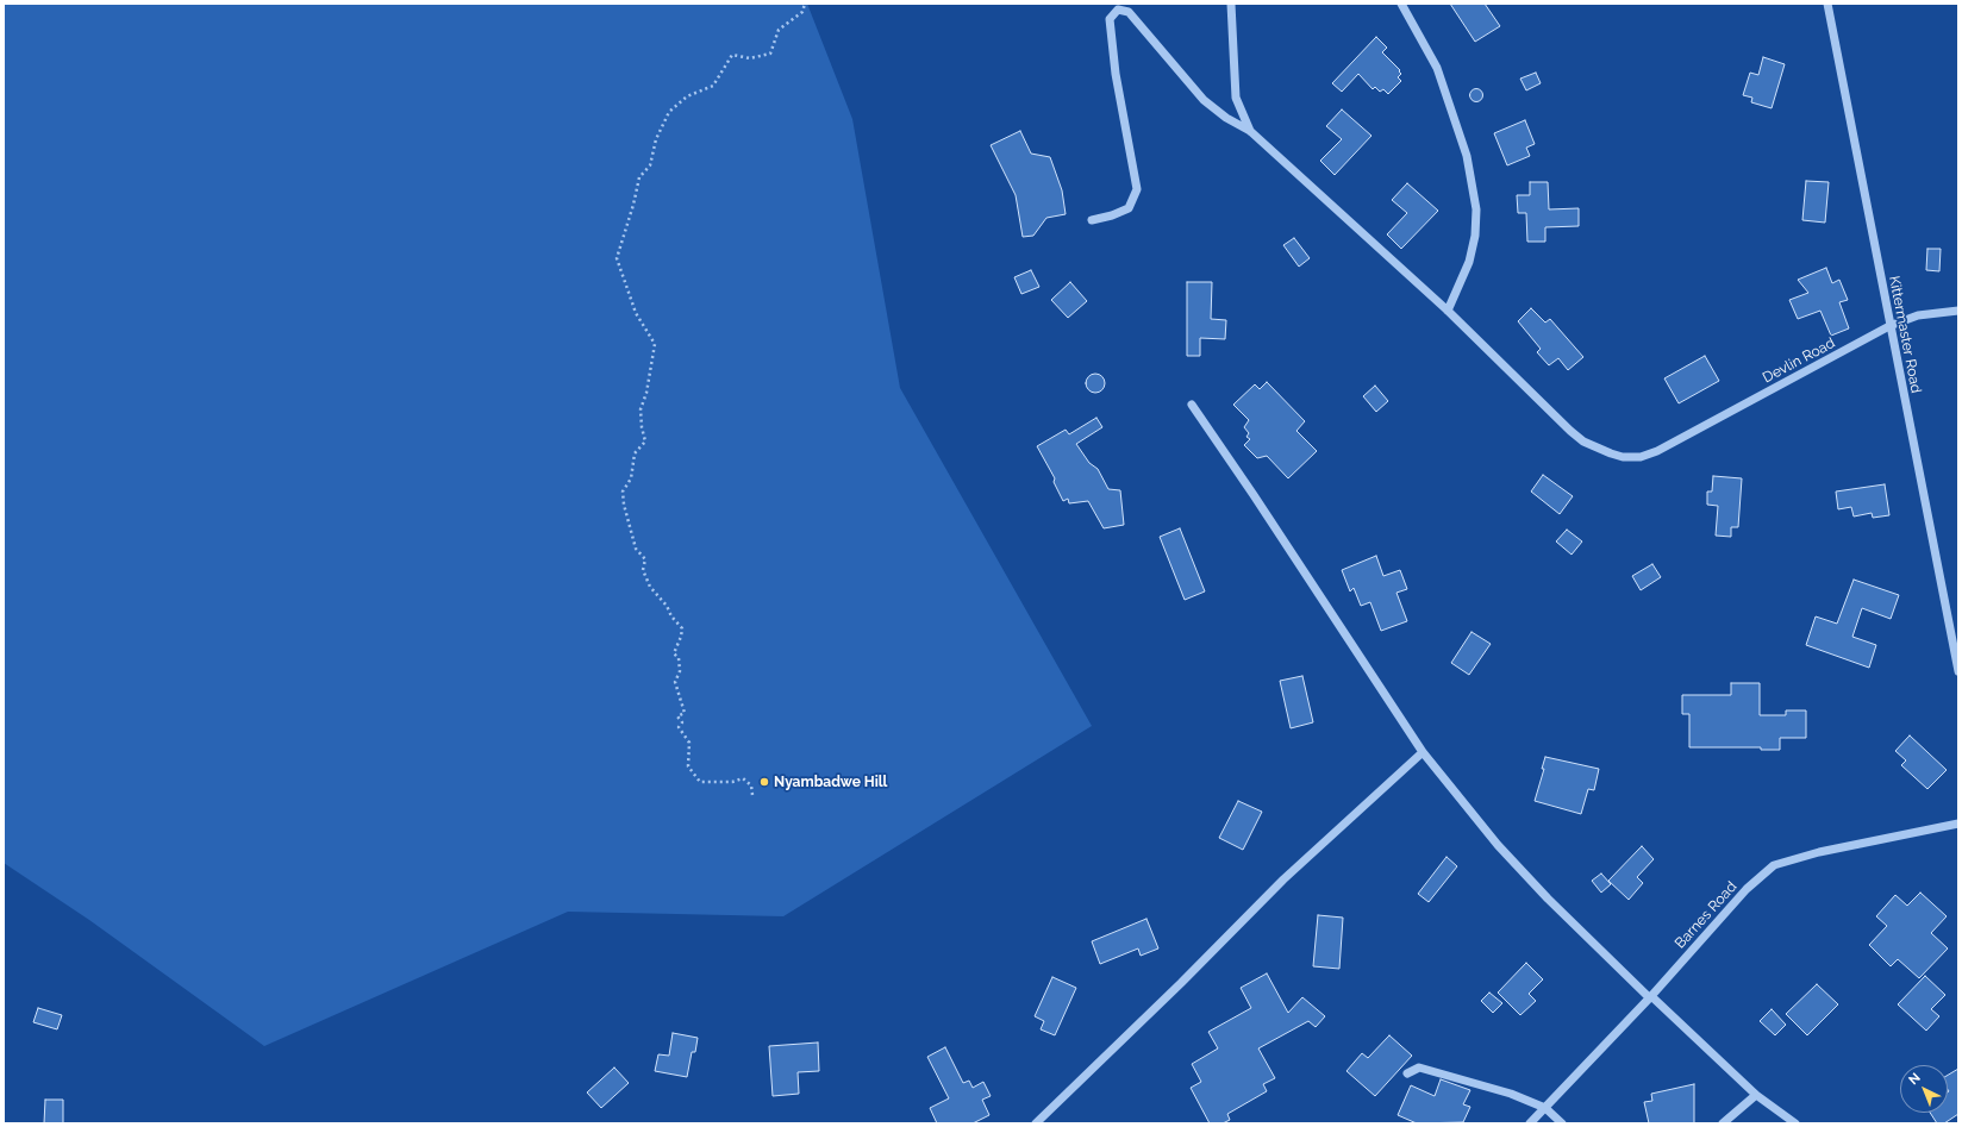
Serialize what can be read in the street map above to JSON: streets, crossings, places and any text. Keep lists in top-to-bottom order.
{
  "streets": {
    "street": ["Kittermaster Road", "Devlin Road", "Barnes Road"]
  },
  "crossings": [
    ["Kittermaster Road", "Devlin Road"]
  ],
  "places": ["Nyambadwe Hill"],
  "north": "top left"
}
